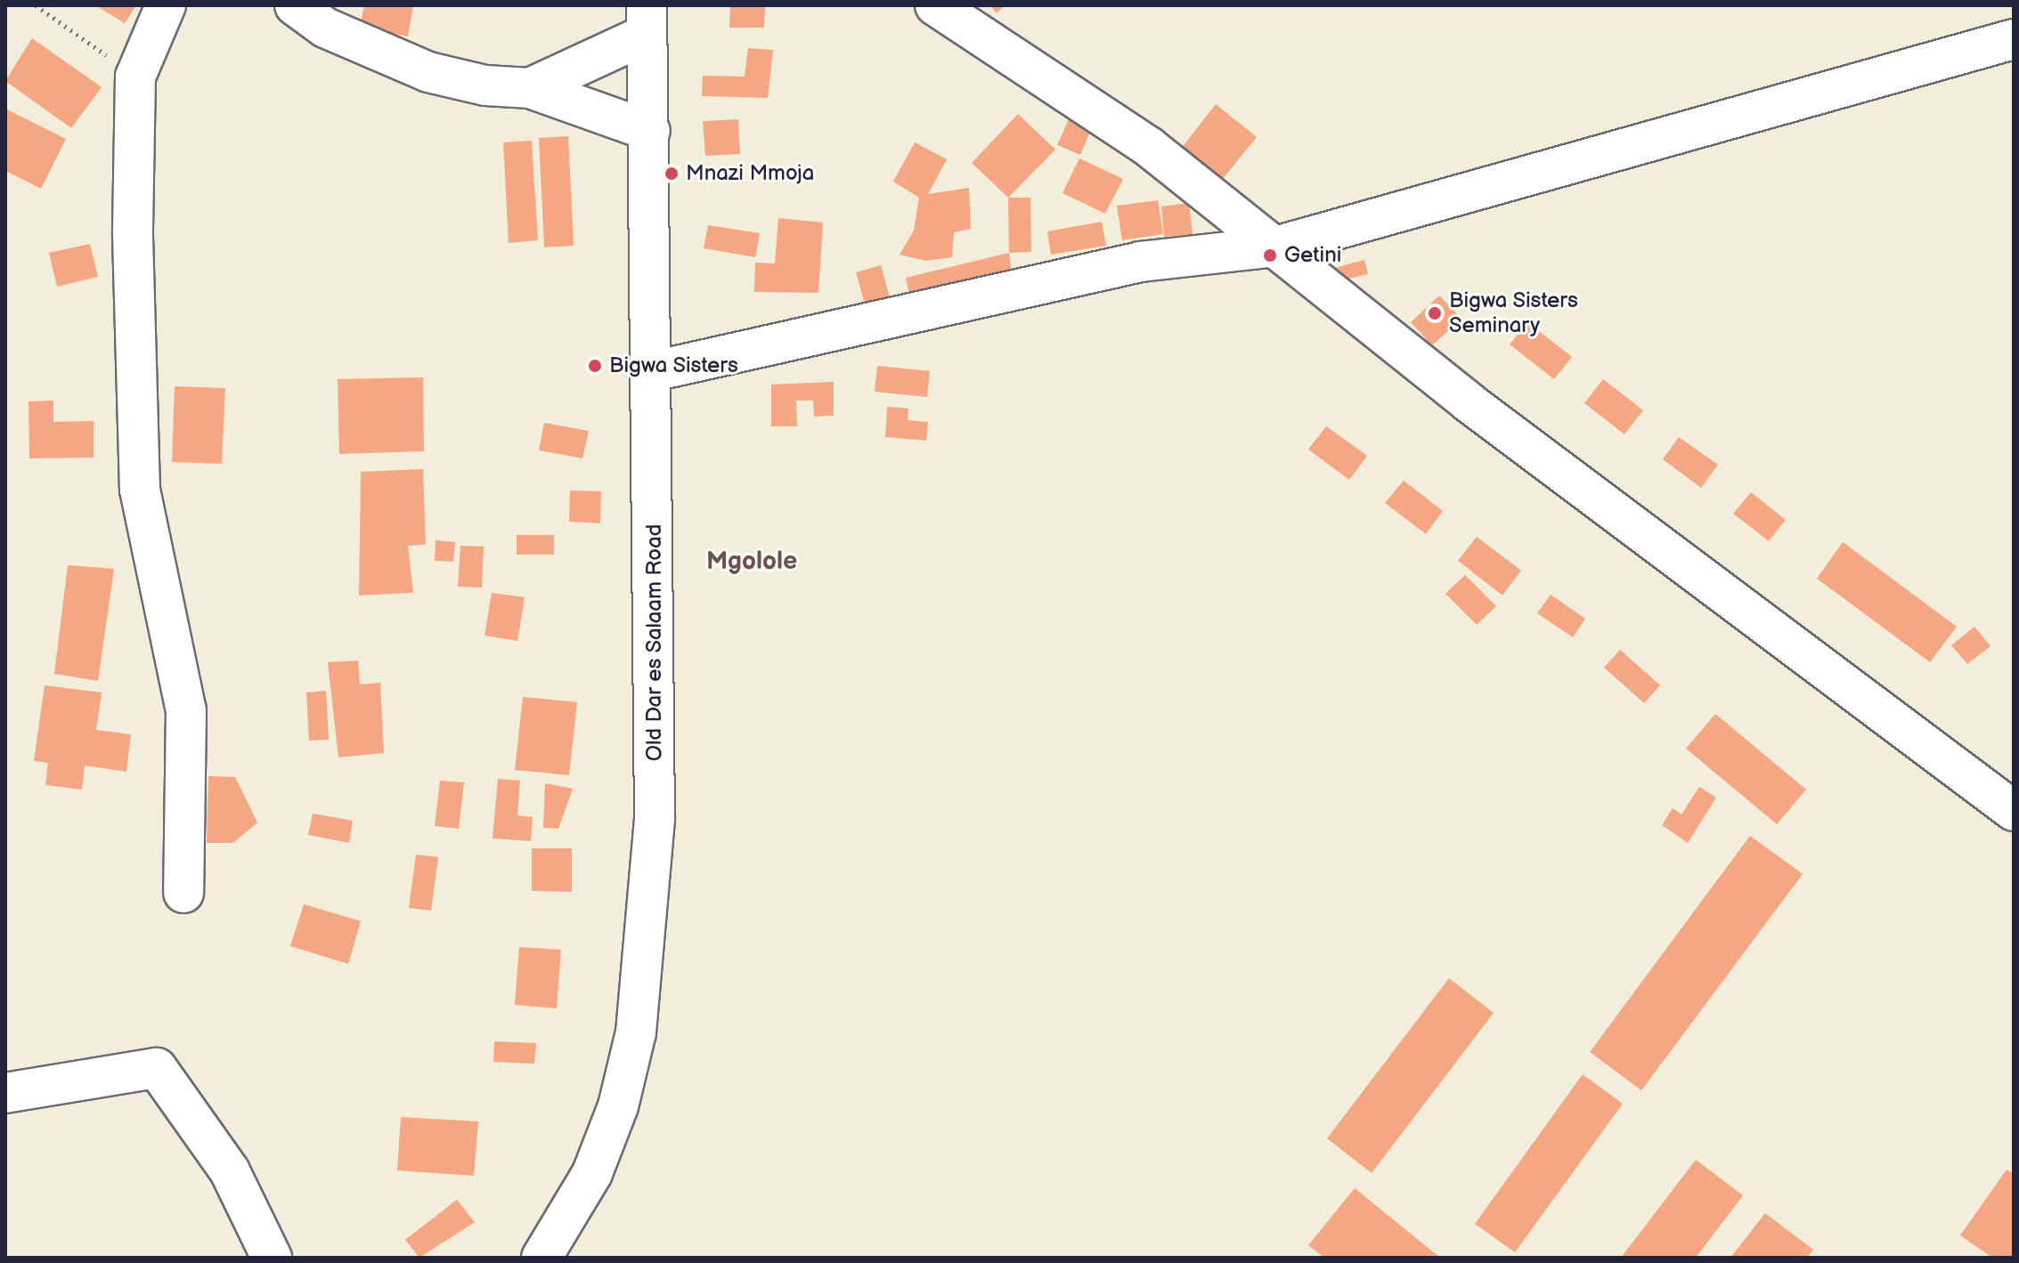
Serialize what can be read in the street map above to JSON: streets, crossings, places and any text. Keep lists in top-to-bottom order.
{
  "streets": {
    "street": ["Old Dar es Salaam Road"]
  },
  "districts": ["Mgolole"],
  "places": [
    "Mnazi Mmoja",
    "Getini",
    "Bigwa Sisters Seminary",
    "Bigwa Sisters"
  ]
}
